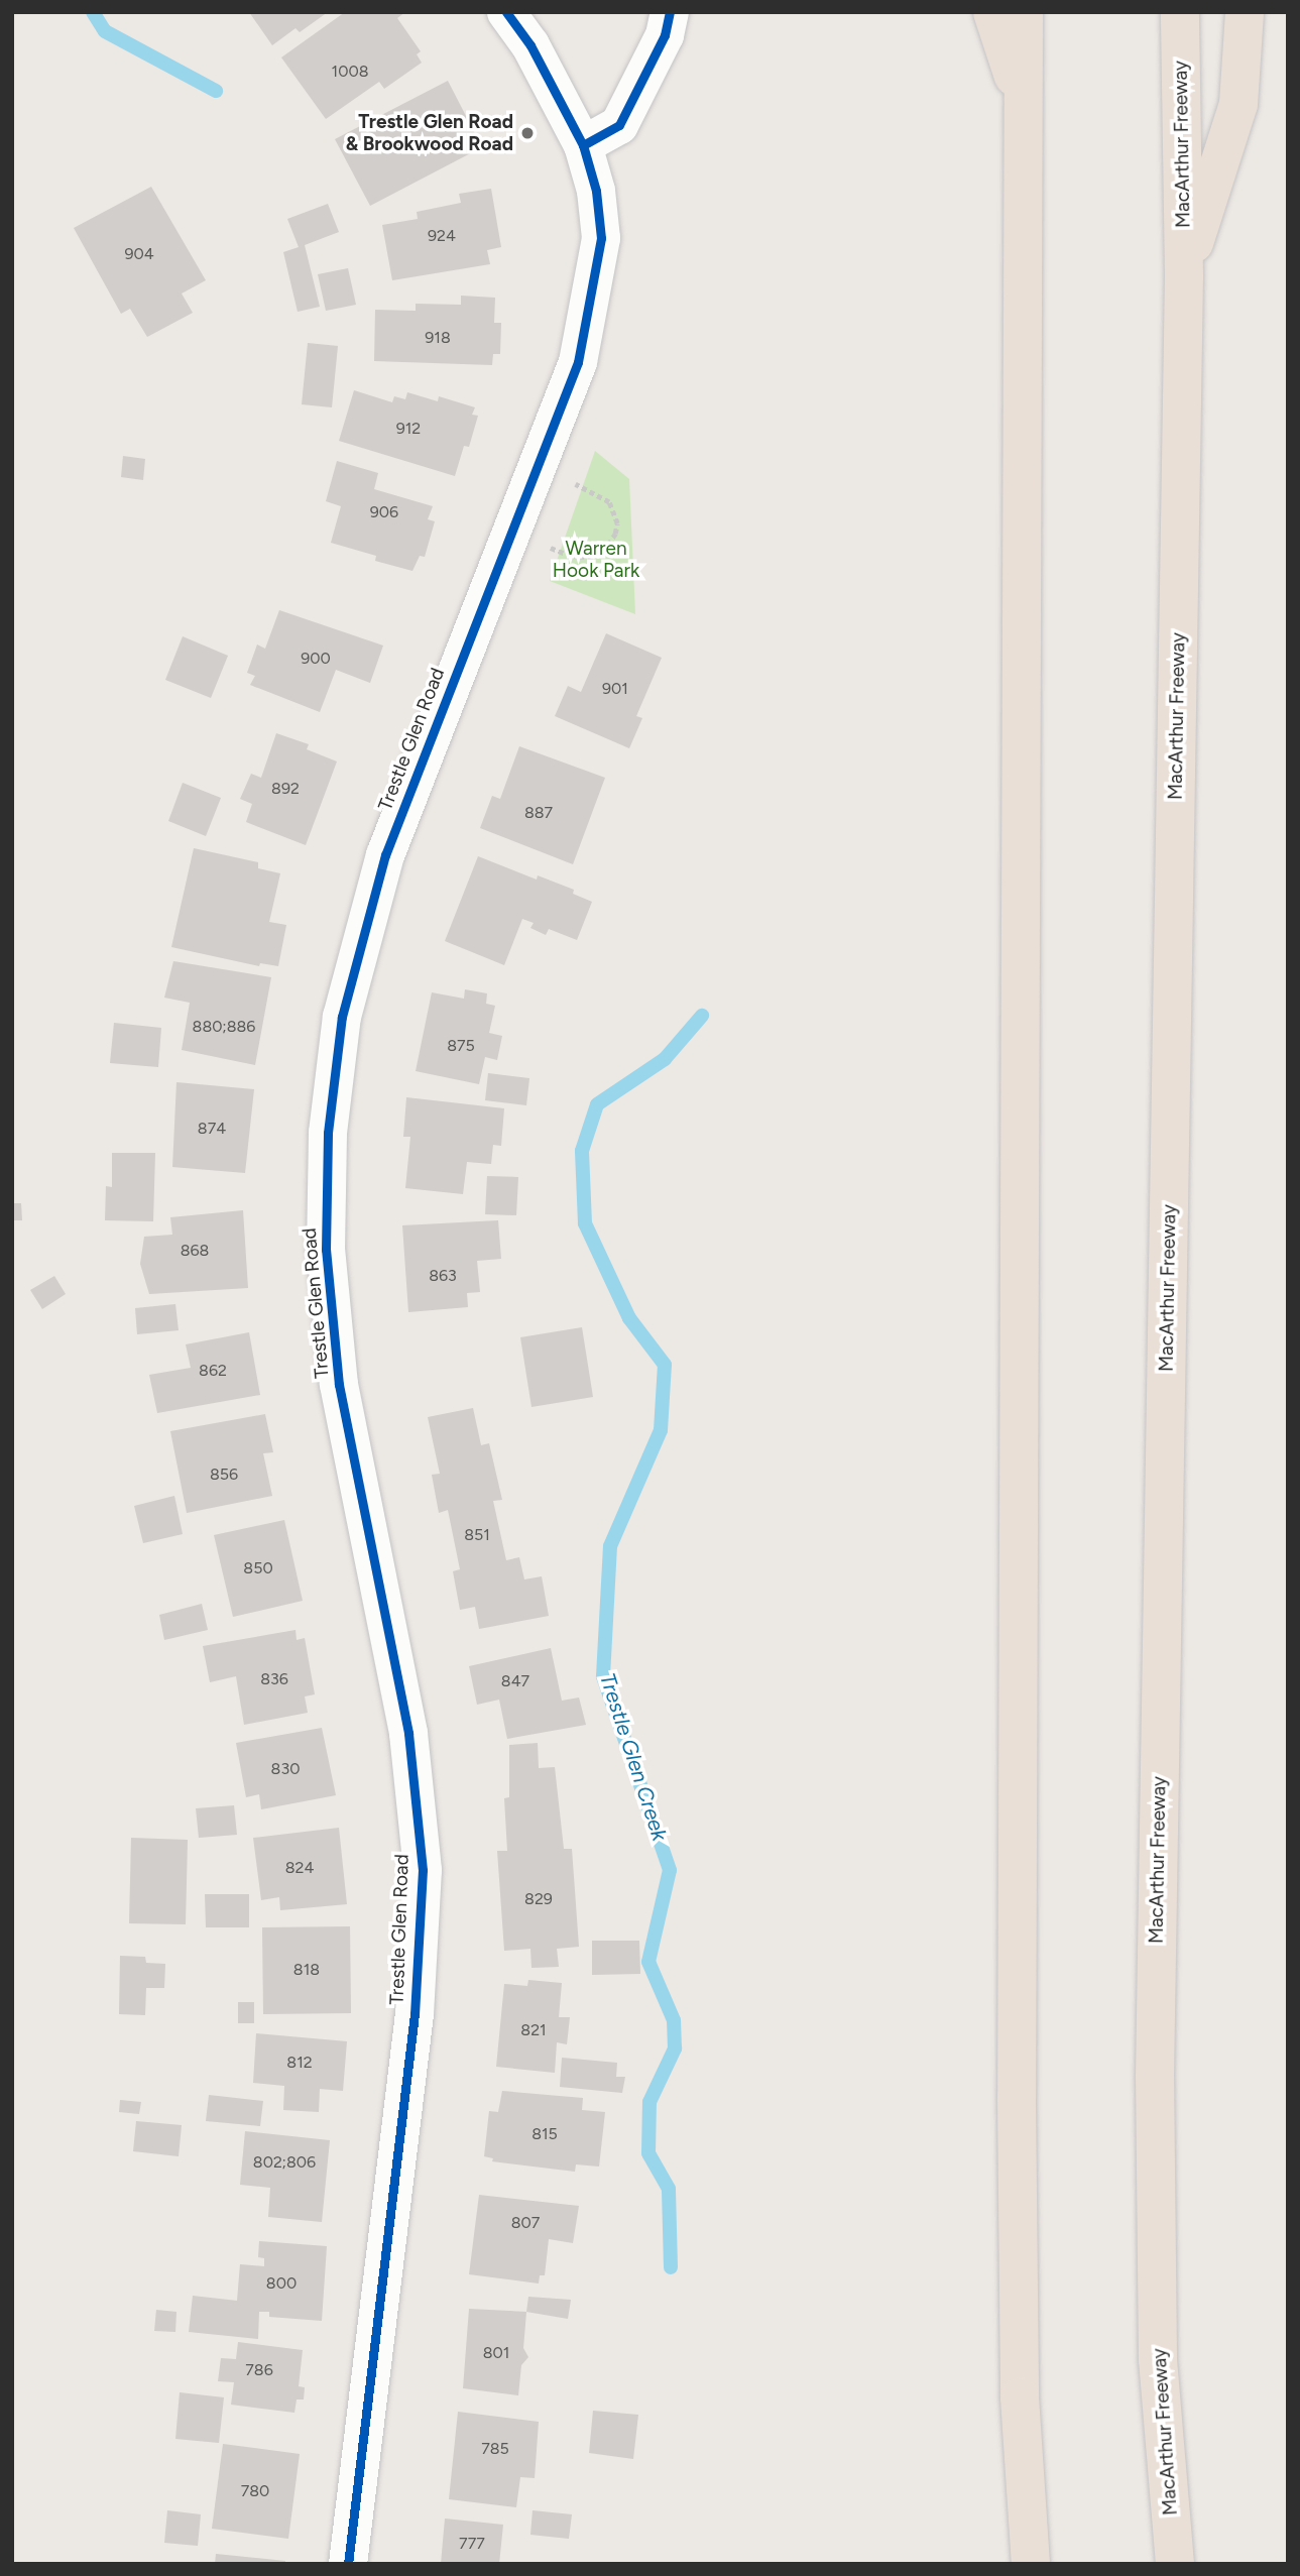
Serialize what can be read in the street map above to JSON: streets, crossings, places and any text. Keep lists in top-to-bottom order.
{
  "streets": {
    "highway": ["MacArthur Freeway"],
    "street": ["Trestle Glen Road"]
  },
  "water": ["Trestle Glen Creek"],
  "parks": ["Warren Hook Park"],
  "places": ["Trestle Glen Road & Brookwood Road"],
  "house_numbers": [
    "1008",
    "924",
    "904",
    "918",
    "912",
    "906",
    "900",
    "901",
    "892",
    "887",
    "880;886",
    "875",
    "874",
    "868",
    "863",
    "862",
    "856",
    "851",
    "850",
    "836",
    "847",
    "830",
    "824",
    "829",
    "818",
    "821",
    "812",
    "815",
    "802;806",
    "807",
    "800",
    "801",
    "786",
    "785",
    "780",
    "777"
  ]
}
